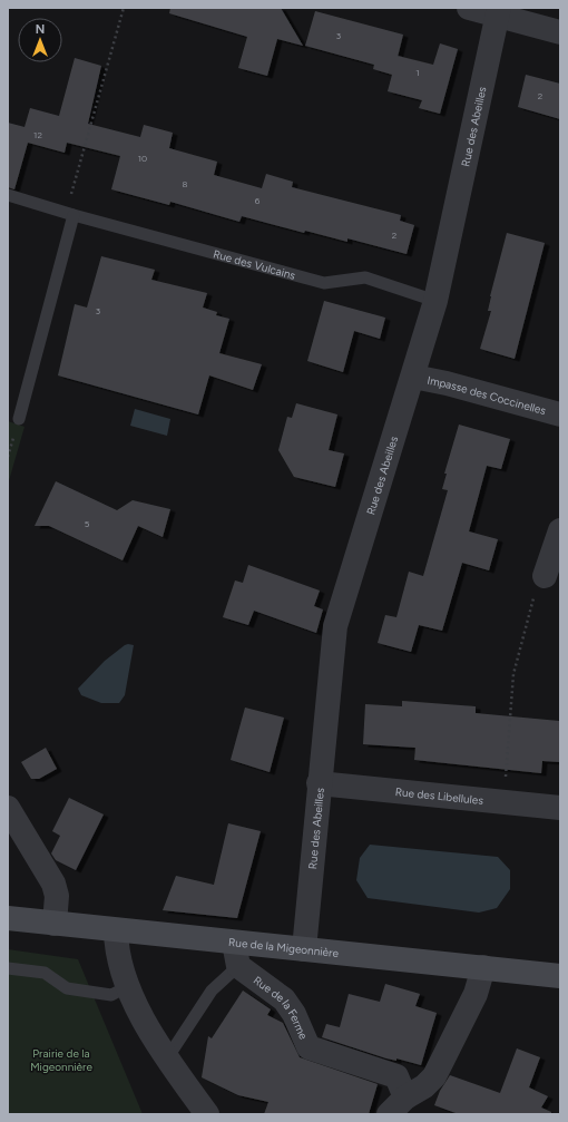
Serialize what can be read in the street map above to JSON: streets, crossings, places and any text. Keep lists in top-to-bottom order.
{
  "streets": {
    "street": [
      "Rue des Abeilles",
      "Impasse des Coccinelles",
      "Rue des Libellules",
      "Rue de la Migeonnière",
      "Rue de la Ferme"
    ],
    "lane": ["Rue des Vulcains"]
  },
  "crossings": [
    ["Rue des Abeilles", "Rue des Vulcains"],
    ["Rue des Abeilles", "Impasse des Coccinelles"],
    ["Rue des Abeilles", "Rue des Libellules"],
    ["Rue des Abeilles", "Rue de la Migeonnière"]
  ],
  "parks": ["Prairie de la Migeonnière"],
  "house_numbers": [
    "3",
    "1",
    "2",
    "12",
    "10",
    "8",
    "6",
    "2",
    "3",
    "5"
  ],
  "north": "top"
}
